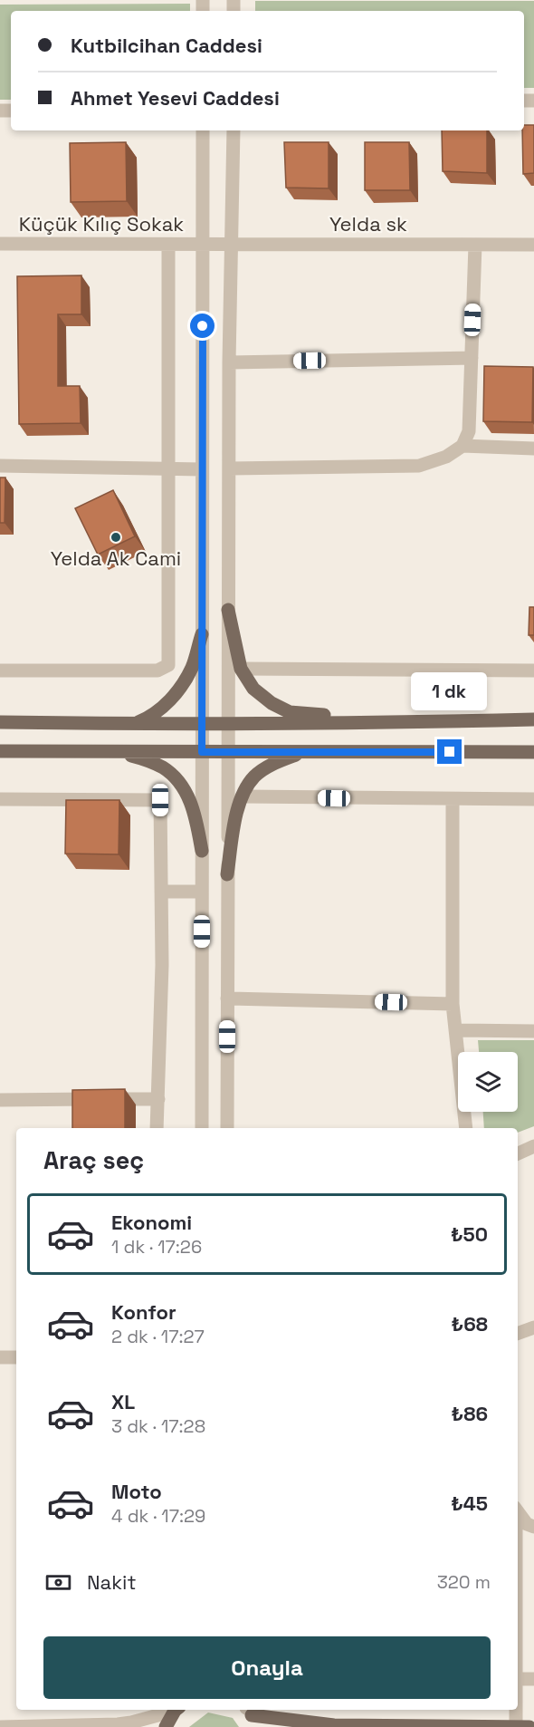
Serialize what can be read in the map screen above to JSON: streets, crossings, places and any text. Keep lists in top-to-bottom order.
{
  "streets": {
    "street": ["Küçük Kılıç Sokak", "Yelda sk"]
  },
  "crossings": [
    ["Küçük Kılıç Sokak", "Yelda sk"]
  ],
  "places": ["Yelda Ak Cami"],
  "page": {
    "banner": ["Kutbilcihan Caddesi", "Ahmet Yesevi Caddesi"],
    "bubble": "1 dk",
    "heading": "Araç seç",
    "list": [
      {
        "name": "Ekonomi",
        "note": "1 dk · 17:26",
        "value": "₺50"
      },
      {
        "name": "Konfor",
        "note": "2 dk · 17:27",
        "value": "₺68"
      },
      {
        "name": "XL",
        "note": "3 dk · 17:28",
        "value": "₺86"
      },
      {
        "name": "Moto",
        "note": "4 dk · 17:29",
        "value": "₺45"
      }
    ],
    "pay": ["Nakit", "320 m"],
    "buttons": "Onayla"
  }
}
